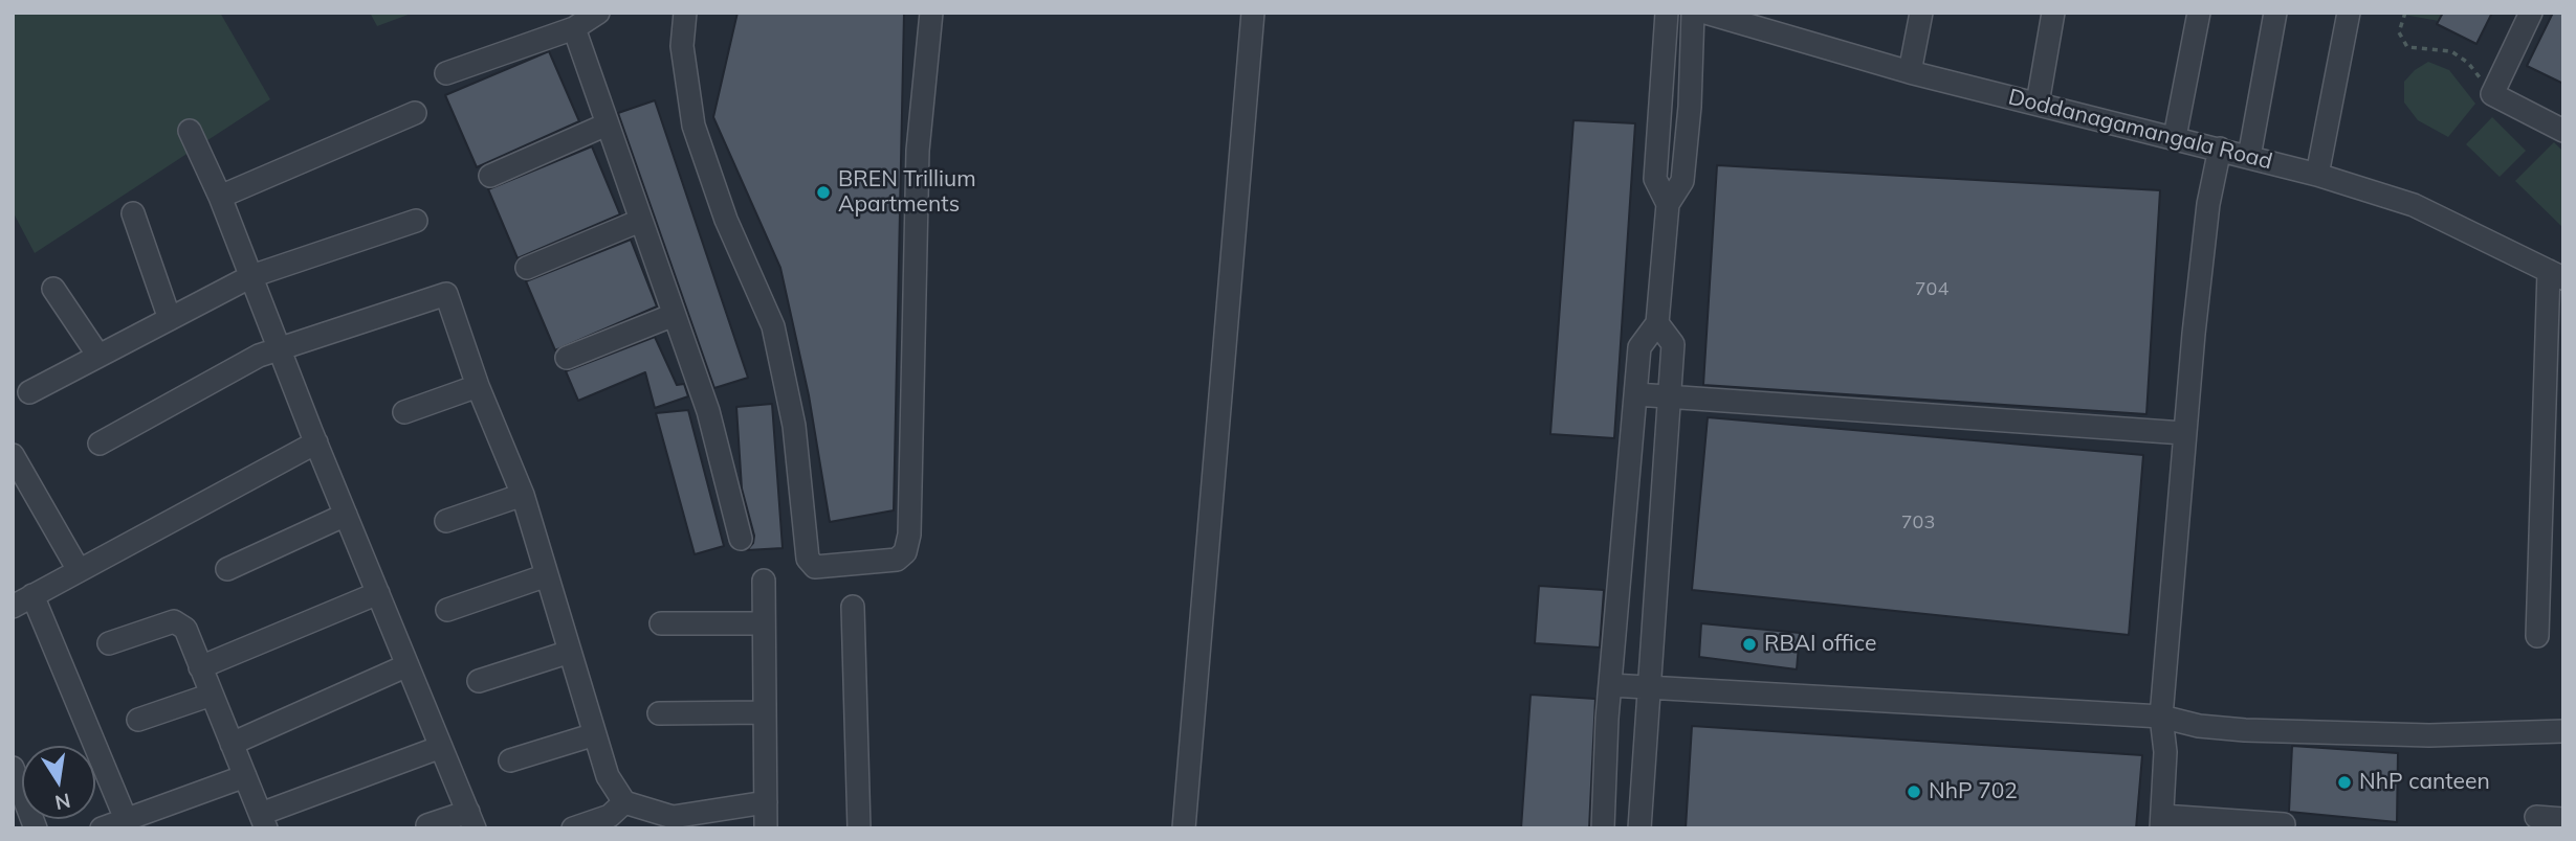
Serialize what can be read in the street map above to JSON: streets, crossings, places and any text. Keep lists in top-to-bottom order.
{
  "streets": {
    "street": ["Doddanagamangala Road"]
  },
  "places": [
    "BREN Trillium Apartments",
    "RBAI office",
    "NhP canteen",
    "NhP 702"
  ],
  "house_numbers": ["704", "703"],
  "north": "bottom"
}
